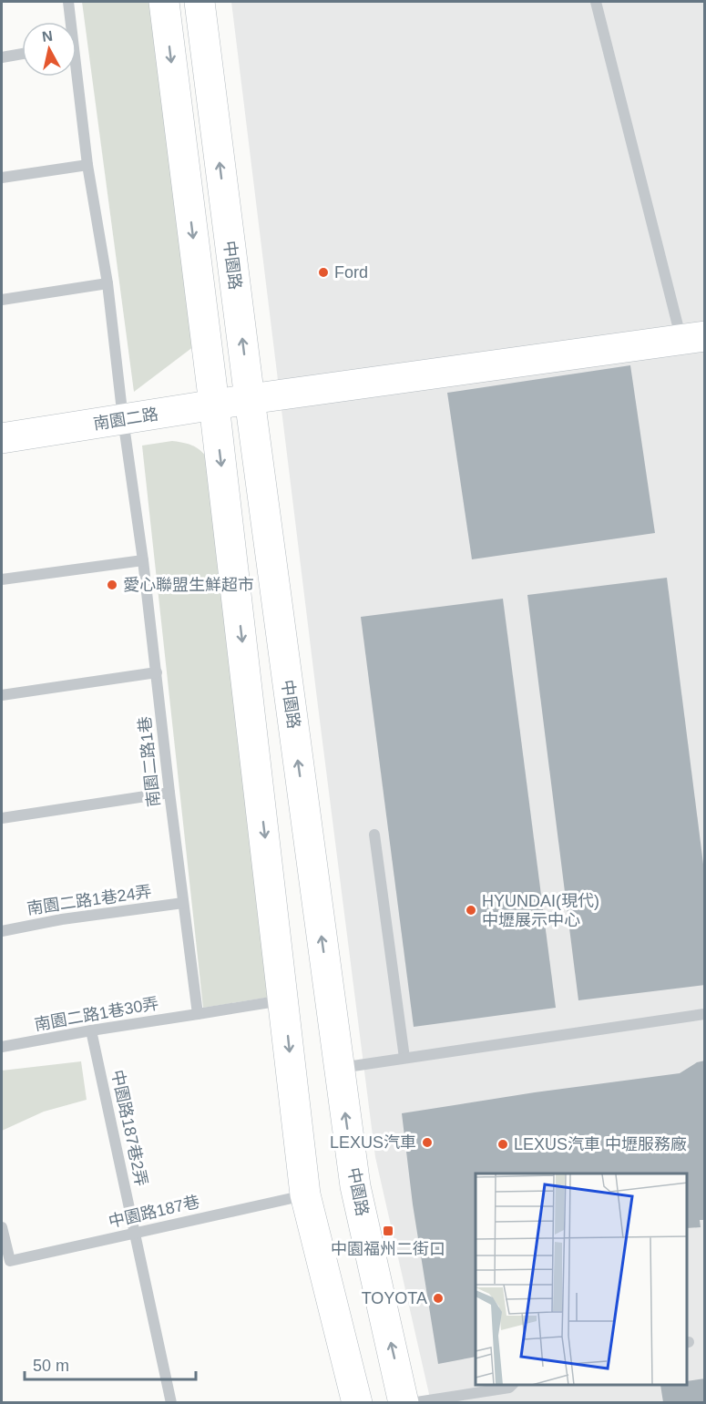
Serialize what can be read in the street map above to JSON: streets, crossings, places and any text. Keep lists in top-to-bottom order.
{
  "streets": {
    "main road": ["中園路", "南園二路"],
    "lane": [
      "南園二路1巷",
      "南園二路1巷24弄",
      "南園二路1巷30弄",
      "中園路187巷2弄",
      "中園路187巷"
    ]
  },
  "crossings": [
    ["中園路", "南園二路"],
    ["南園二路", "南園二路1巷"],
    ["南園二路1巷", "南園二路1巷24弄"],
    ["南園二路1巷", "南園二路1巷30弄"],
    ["南園二路1巷30弄", "中園路187巷2弄"],
    ["中園路187巷2弄", "中園路187巷"]
  ],
  "places": {
    "other": [
      "Ford",
      "愛心聯盟生鮮超市",
      "HYUNDAI(現代) 中壢展示中心",
      "LEXUS汽車",
      "LEXUS汽車 中壢服務廠",
      "TOYOTA"
    ],
    "transit": ["中園福州二街口"]
  },
  "scale_bar": "50 m",
  "north": "top"
}
